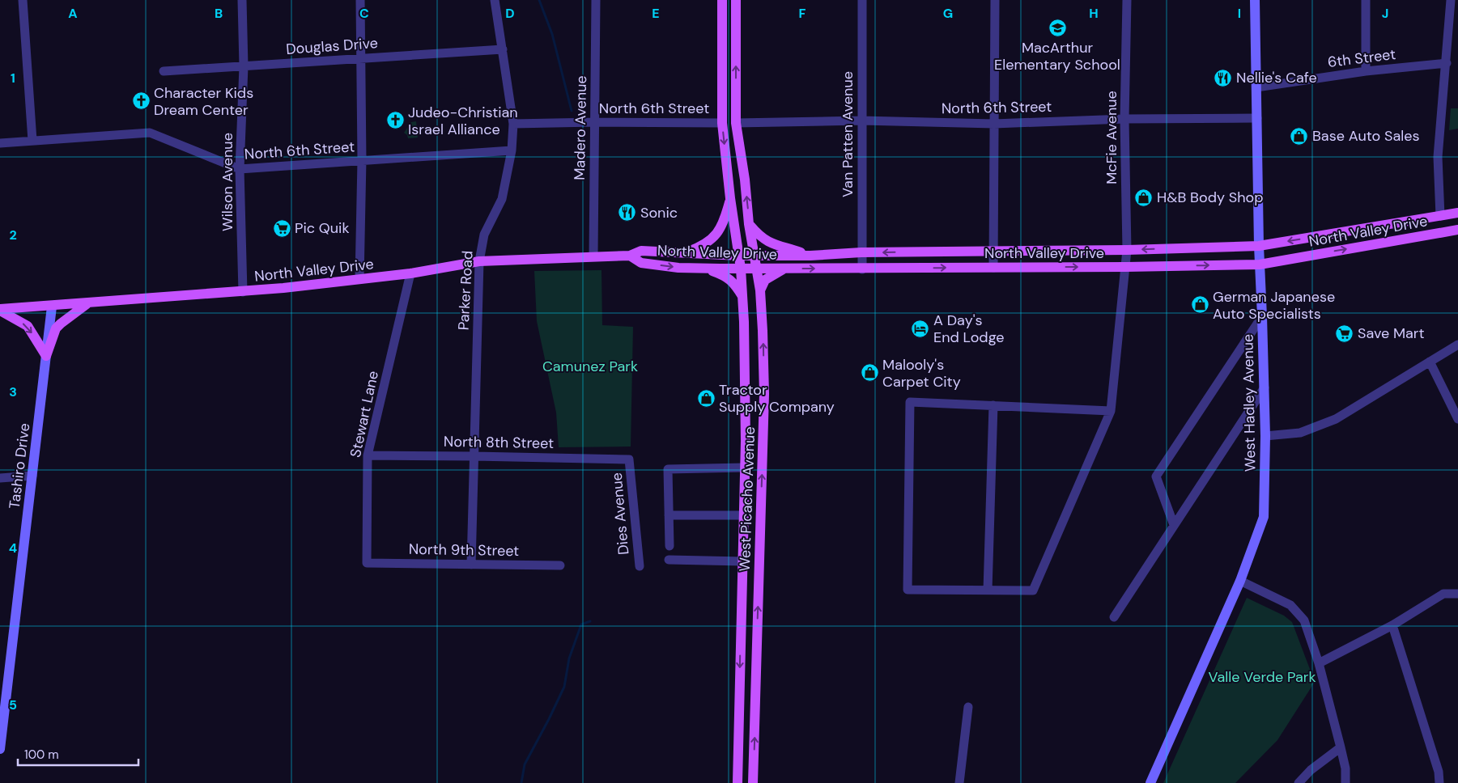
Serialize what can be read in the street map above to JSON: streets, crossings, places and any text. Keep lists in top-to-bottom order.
{
  "streets": {
    "main road": ["North Valley Drive", "West Picacho Avenue"],
    "street": [
      "Douglas Drive",
      "6th Street",
      "North 6th Street",
      "Madero Avenue",
      "Van Patten Avenue",
      "McFie Avenue",
      "Wilson Avenue",
      "Parker Road",
      "West Hadley Avenue",
      "Stewart Lane",
      "North 8th Street",
      "Tashiro Drive",
      "Dies Avenue",
      "North 9th Street"
    ]
  },
  "crossings": [
    ["Douglas Drive", "Wilson Avenue"],
    ["Douglas Drive", "Parker Road"],
    ["6th Street", "West Hadley Avenue"],
    ["North 6th Street", "Madero Avenue"],
    ["North 6th Street", "Van Patten Avenue"],
    ["North 6th Street", "McFie Avenue"],
    ["North 6th Street", "Wilson Avenue"],
    ["North 6th Street", "Parker Road"],
    ["North 6th Street", "West Hadley Avenue"],
    ["North 6th Street", "West Picacho Avenue"],
    ["Madero Avenue", "North Valley Drive"],
    ["Van Patten Avenue", "North Valley Drive"],
    ["McFie Avenue", "North Valley Drive"],
    ["Wilson Avenue", "North Valley Drive"],
    ["North Valley Drive", "Parker Road"],
    ["North Valley Drive", "West Hadley Avenue"],
    ["North Valley Drive", "Stewart Lane"],
    ["North Valley Drive", "Tashiro Drive"],
    ["North Valley Drive", "West Picacho Avenue"],
    ["Parker Road", "North 8th Street"],
    ["Parker Road", "North 9th Street"],
    ["Stewart Lane", "North 8th Street"],
    ["Stewart Lane", "North 9th Street"],
    ["North 8th Street", "Dies Avenue"]
  ],
  "parks": ["Camunez Park", "Valle Verde Park"],
  "places": {
    "school or university": ["MacArthur Elementary School"],
    "restaurant": ["Nellie's Cafe", "Sonic"],
    "church": ["Character Kids Dream Center", "Judeo-Christian Israel Alliance"],
    "shop": [
      "Base Auto Sales",
      "H&B Body Shop",
      "German Japanese Auto Specialists",
      "Malooly's Carpet City",
      "Tractor Supply Company"
    ],
    "supermarket": ["Pic Quik", "Save Mart"],
    "hotel": ["A Day's End Lodge"]
  },
  "scale_bar": "100 m",
  "grid": {
    "columns": [
      "A",
      "B",
      "C",
      "D",
      "E",
      "F",
      "G",
      "H",
      "I",
      "J"
    ],
    "rows": [
      "1",
      "2",
      "3",
      "4",
      "5"
    ]
  }
}
